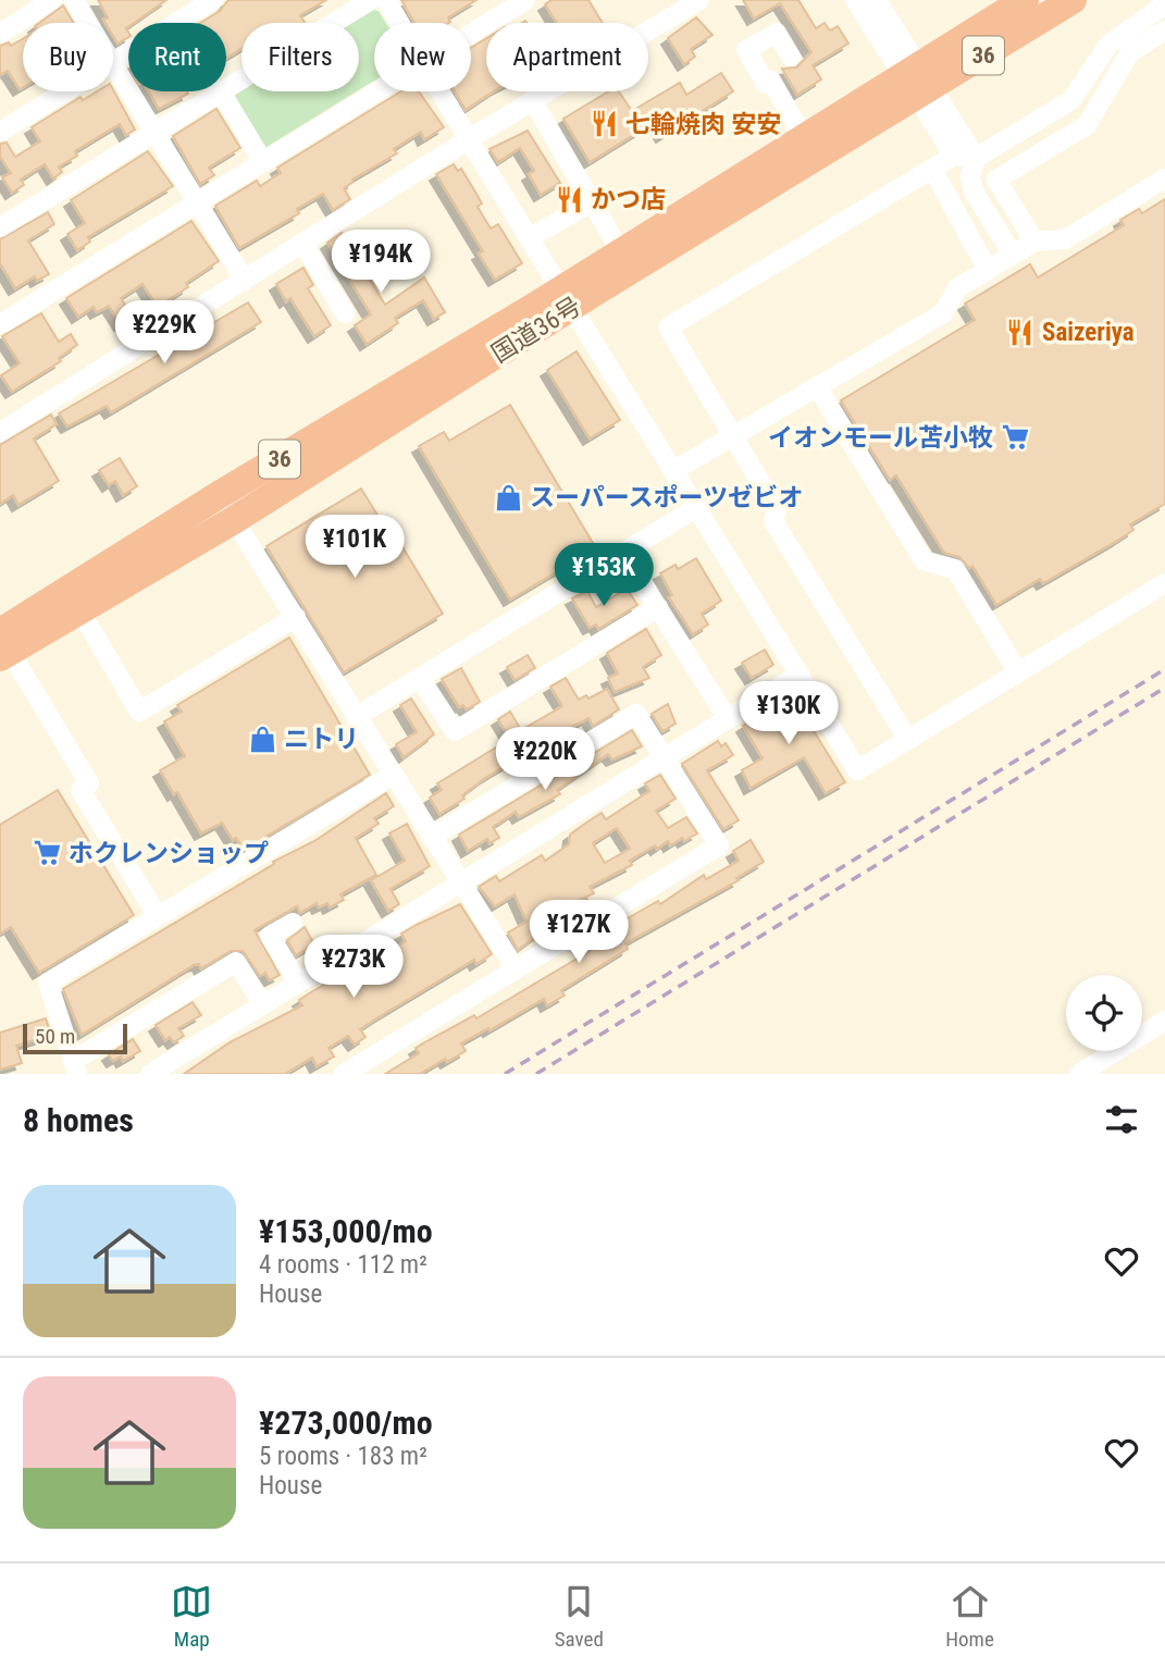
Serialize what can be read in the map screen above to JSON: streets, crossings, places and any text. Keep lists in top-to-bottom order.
{
  "streets": {
    "highway": ["36", "国道36号"]
  },
  "places": {
    "restaurant": ["七輪焼肉 安安", "かつ店", "Saizeriya"],
    "supermarket": ["イオンモール苫小牧", "ホクレンショップ"],
    "shop": ["スーパースポーツゼビオ", "ニトリ"]
  },
  "scale_bar": "50 m",
  "page": {
    "chip": [
      "Buy",
      "Rent",
      "Filters",
      "New",
      "Apartment"
    ],
    "price": [
      "¥194K",
      "¥229K",
      "¥101K",
      "¥153K",
      "¥130K",
      "¥220K",
      "¥127K",
      "¥273K"
    ],
    "scale": "50 m",
    "heading": "8 homes",
    "list": [
      {
        "name": "¥153,000/mo",
        "note": "4 rooms · 112 m² · House"
      },
      {
        "name": "¥273,000/mo",
        "note": "5 rooms · 183 m² · House"
      }
    ],
    "tabs": ["Map", "Saved", "Home"]
  }
}
